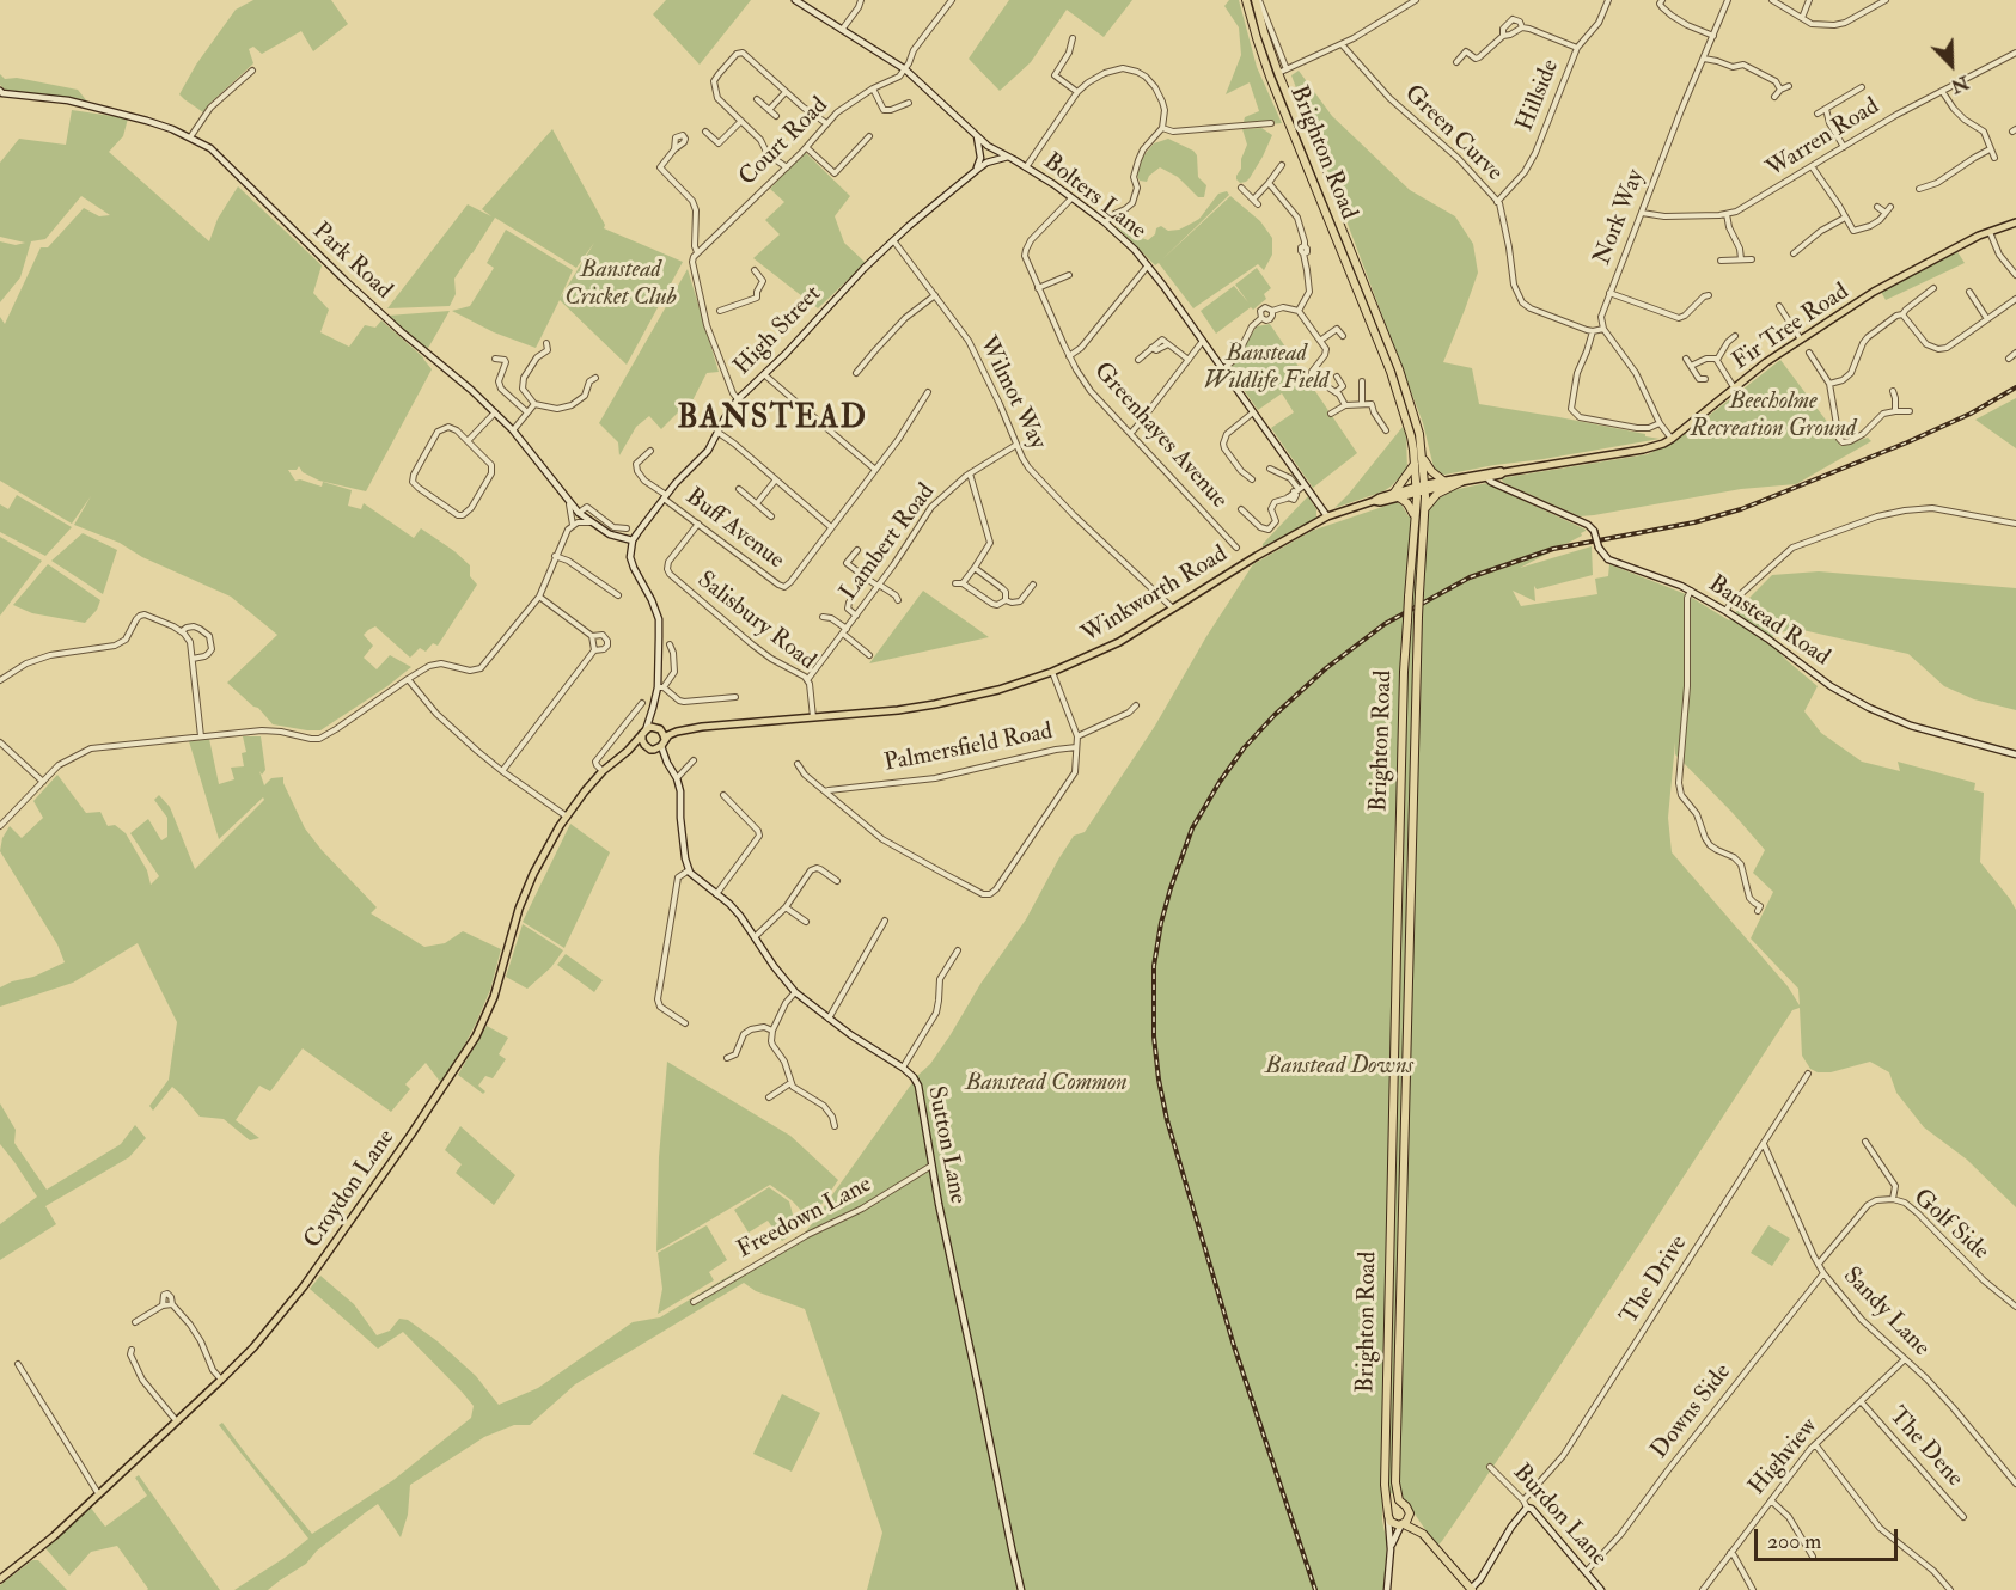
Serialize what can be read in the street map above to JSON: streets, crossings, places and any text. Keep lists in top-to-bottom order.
{
  "streets": {
    "highway": ["Brighton Road"],
    "main road": [
      "Bolters Lane",
      "Park Road",
      "Fir Tree Road",
      "High Street",
      "Winkworth Road",
      "Banstead Road",
      "Sutton Lane",
      "Croydon Lane",
      "Burdon Lane"
    ],
    "street": [
      "Hillside",
      "Green Curve",
      "Warren Road",
      "Court Road",
      "Nork Way",
      "Wilmot Way",
      "Greenhayes Avenue",
      "Buff Avenue",
      "Lambert Road",
      "Salisbury Road",
      "Palmersfield Road",
      "Freedown Lane",
      "Golf Side",
      "The Drive",
      "Sandy Lane",
      "Downs Side",
      "The Dene",
      "Highview"
    ]
  },
  "crossings": [
    ["Hillside", "Green Curve"],
    ["Warren Road", "Nork Way"],
    ["Brighton Road", "Fir Tree Road"],
    ["Bolters Lane", "Greenhayes Avenue"],
    ["Bolters Lane", "Winkworth Road"],
    ["Park Road", "High Street"],
    ["Fir Tree Road", "Winkworth Road"],
    ["Fir Tree Road", "Banstead Road"],
    ["High Street", "Wilmot Way"],
    ["High Street", "Buff Avenue"],
    ["Wilmot Way", "Lambert Road"],
    ["Wilmot Way", "Winkworth Road"],
    ["Buff Avenue", "Salisbury Road"],
    ["Lambert Road", "Salisbury Road"],
    ["Winkworth Road", "Salisbury Road"],
    ["Winkworth Road", "Croydon Lane"],
    ["Sutton Lane", "Freedown Lane"],
    ["Golf Side", "Sandy Lane"],
    ["The Drive", "Sandy Lane"],
    ["The Drive", "Burdon Lane"],
    ["Sandy Lane", "Downs Side"],
    ["Sandy Lane", "Highview"],
    ["Downs Side", "Burdon Lane"],
    ["The Dene", "Highview"]
  ],
  "districts": ["BANSTEAD"],
  "parks": [
    "Banstead Cricket Club",
    "Banstead Wildlife Field",
    "Beecholme Recreation Ground",
    "Banstead Downs",
    "Banstead Common"
  ],
  "scale_bar": "200 m",
  "north": "bottom right"
}
